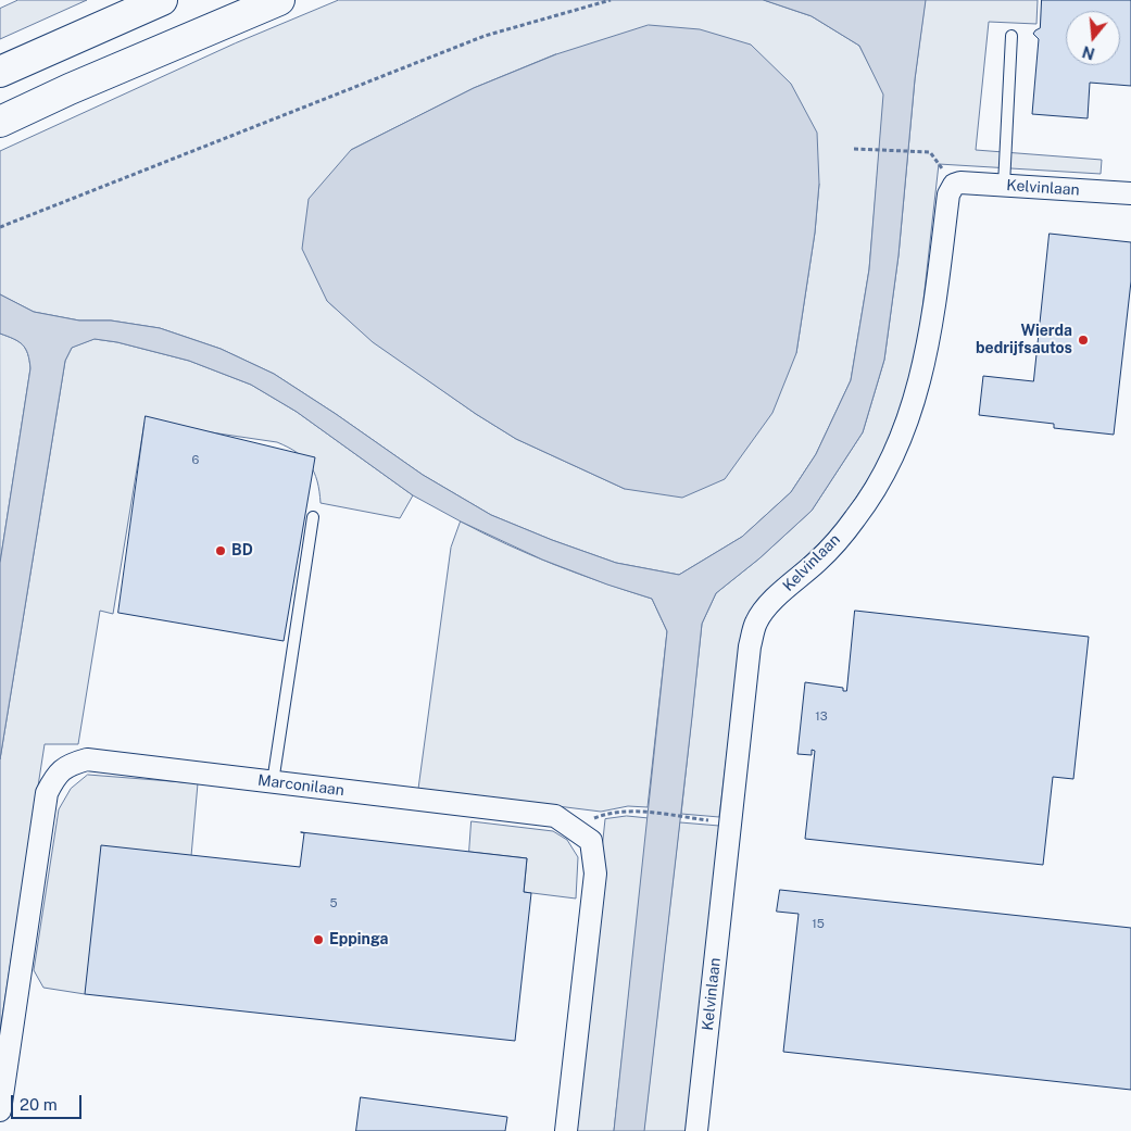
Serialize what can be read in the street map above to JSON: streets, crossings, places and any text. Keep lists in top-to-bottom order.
{
  "streets": {
    "street": ["Kelvinlaan", "Marconilaan"]
  },
  "places": ["Wierda bedrijfsautos", "BD", "Eppinga"],
  "house_numbers": [
    "6",
    "13",
    "5",
    "15"
  ],
  "scale_bar": "20 m",
  "north": "bottom"
}
